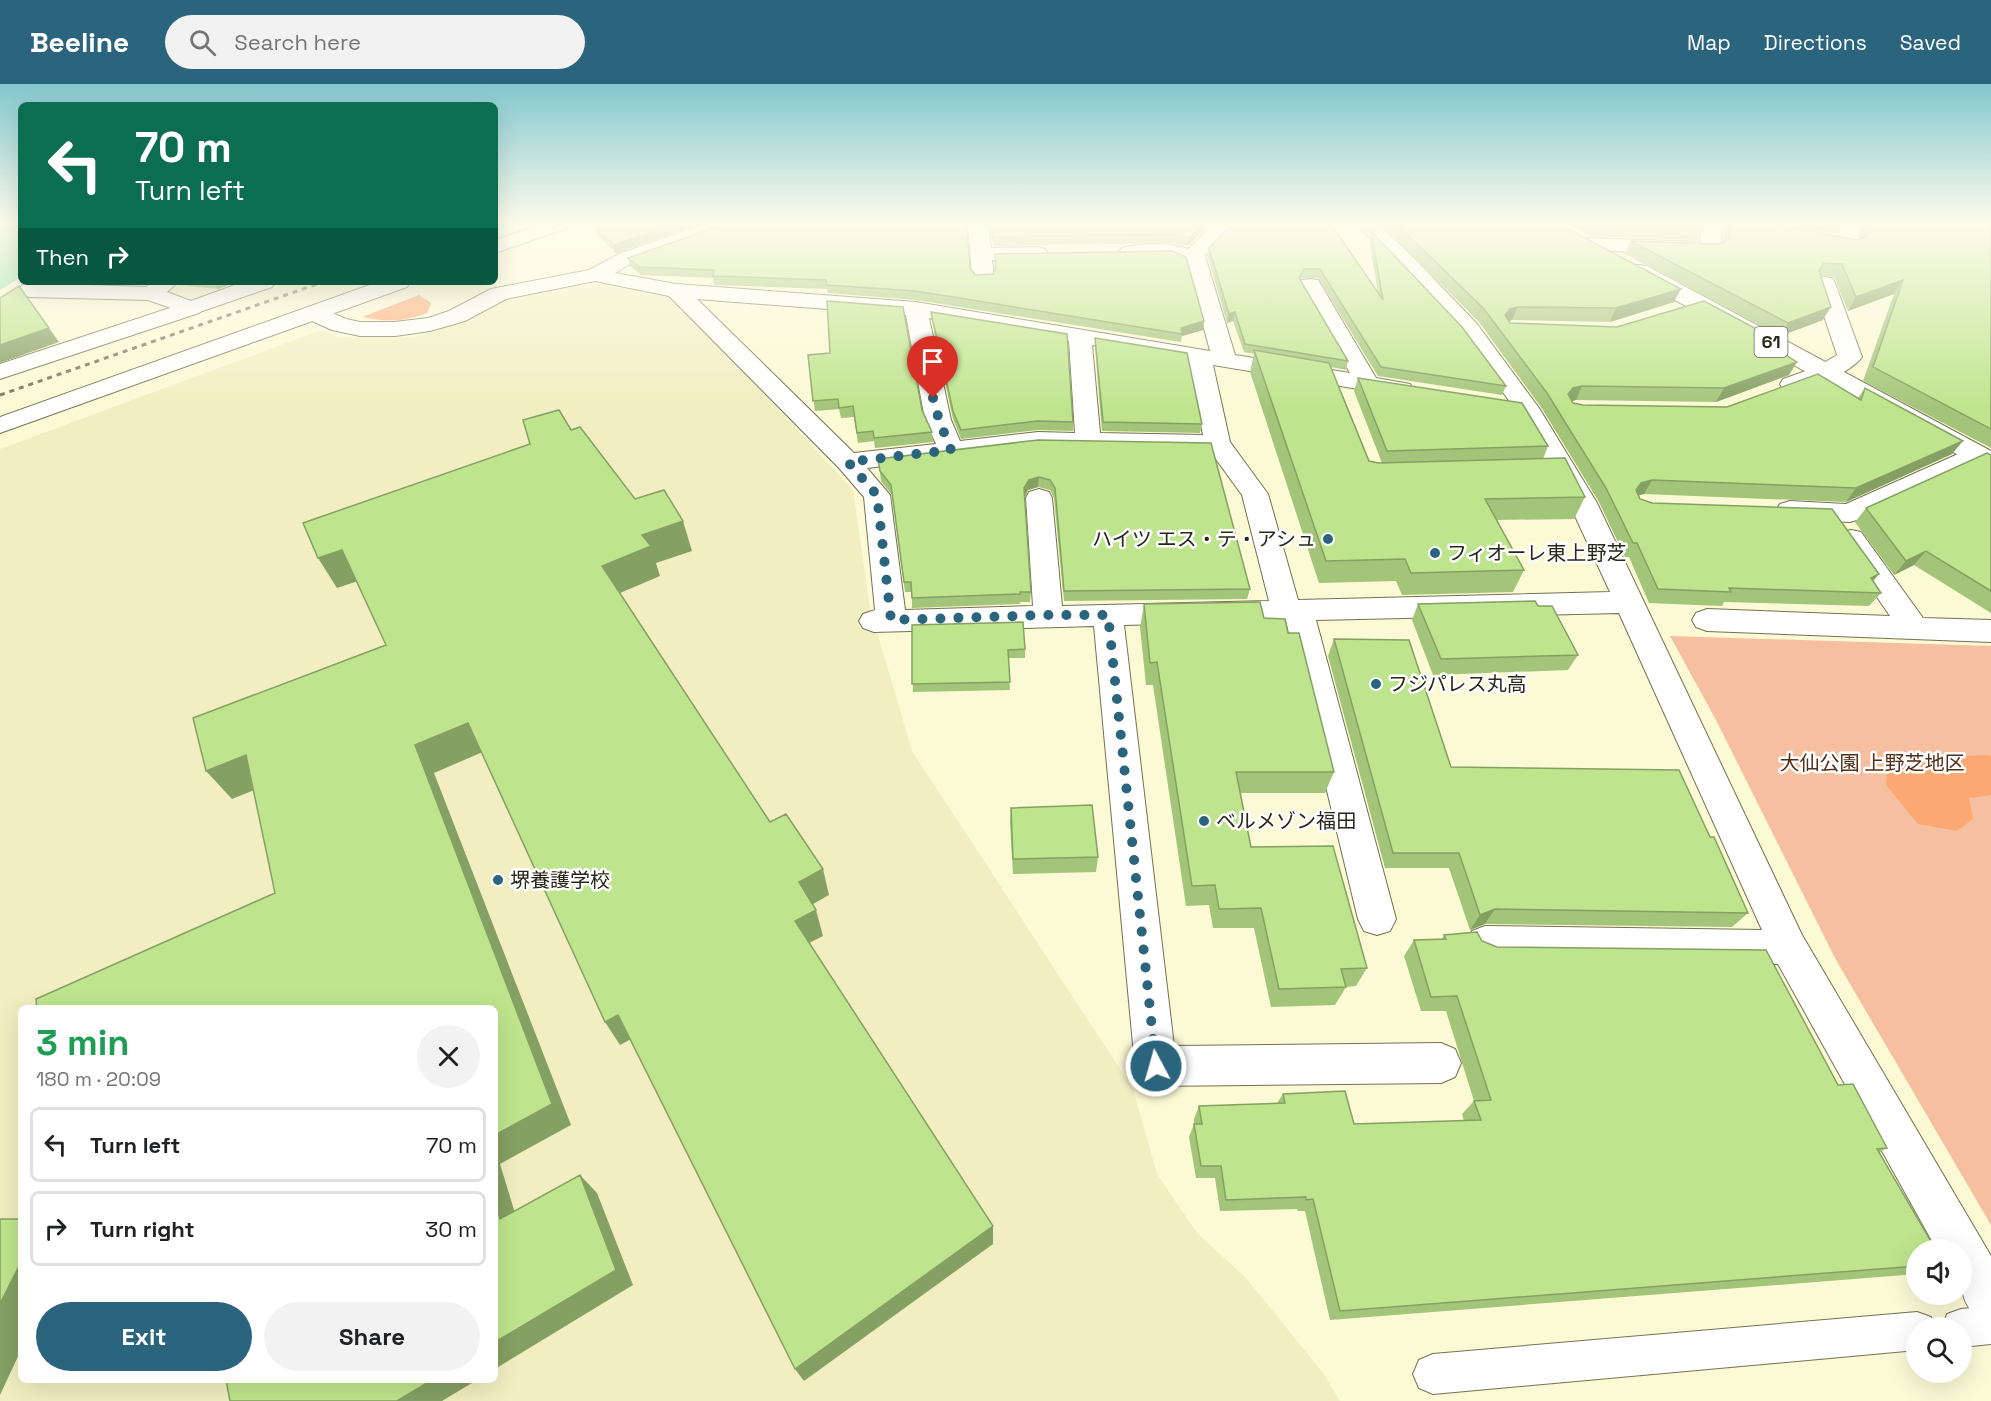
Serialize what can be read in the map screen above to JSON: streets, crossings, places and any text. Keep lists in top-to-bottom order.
{
  "streets": {
    "street": ["61"]
  },
  "parks": ["大仙公園 上野芝地区"],
  "places": [
    "ハイツ エス・テ・アシュ",
    "フィオーレ東上野芝",
    "フジパレス丸高",
    "ベルメゾン福田",
    "堺養護学校"
  ],
  "page": {
    "header": "Beeline",
    "search": "Search here",
    "nav": ["Map", "Directions", "Saved"],
    "turn": ["70 m", "Turn left"],
    "then": "Then",
    "heading": ["3 min", "180 m · 20:09"],
    "list": [
      {
        "name": "Turn left",
        "value": "70 m"
      },
      {
        "name": "Turn right",
        "value": "30 m"
      }
    ],
    "buttons": ["Exit", "Share"]
  }
}
